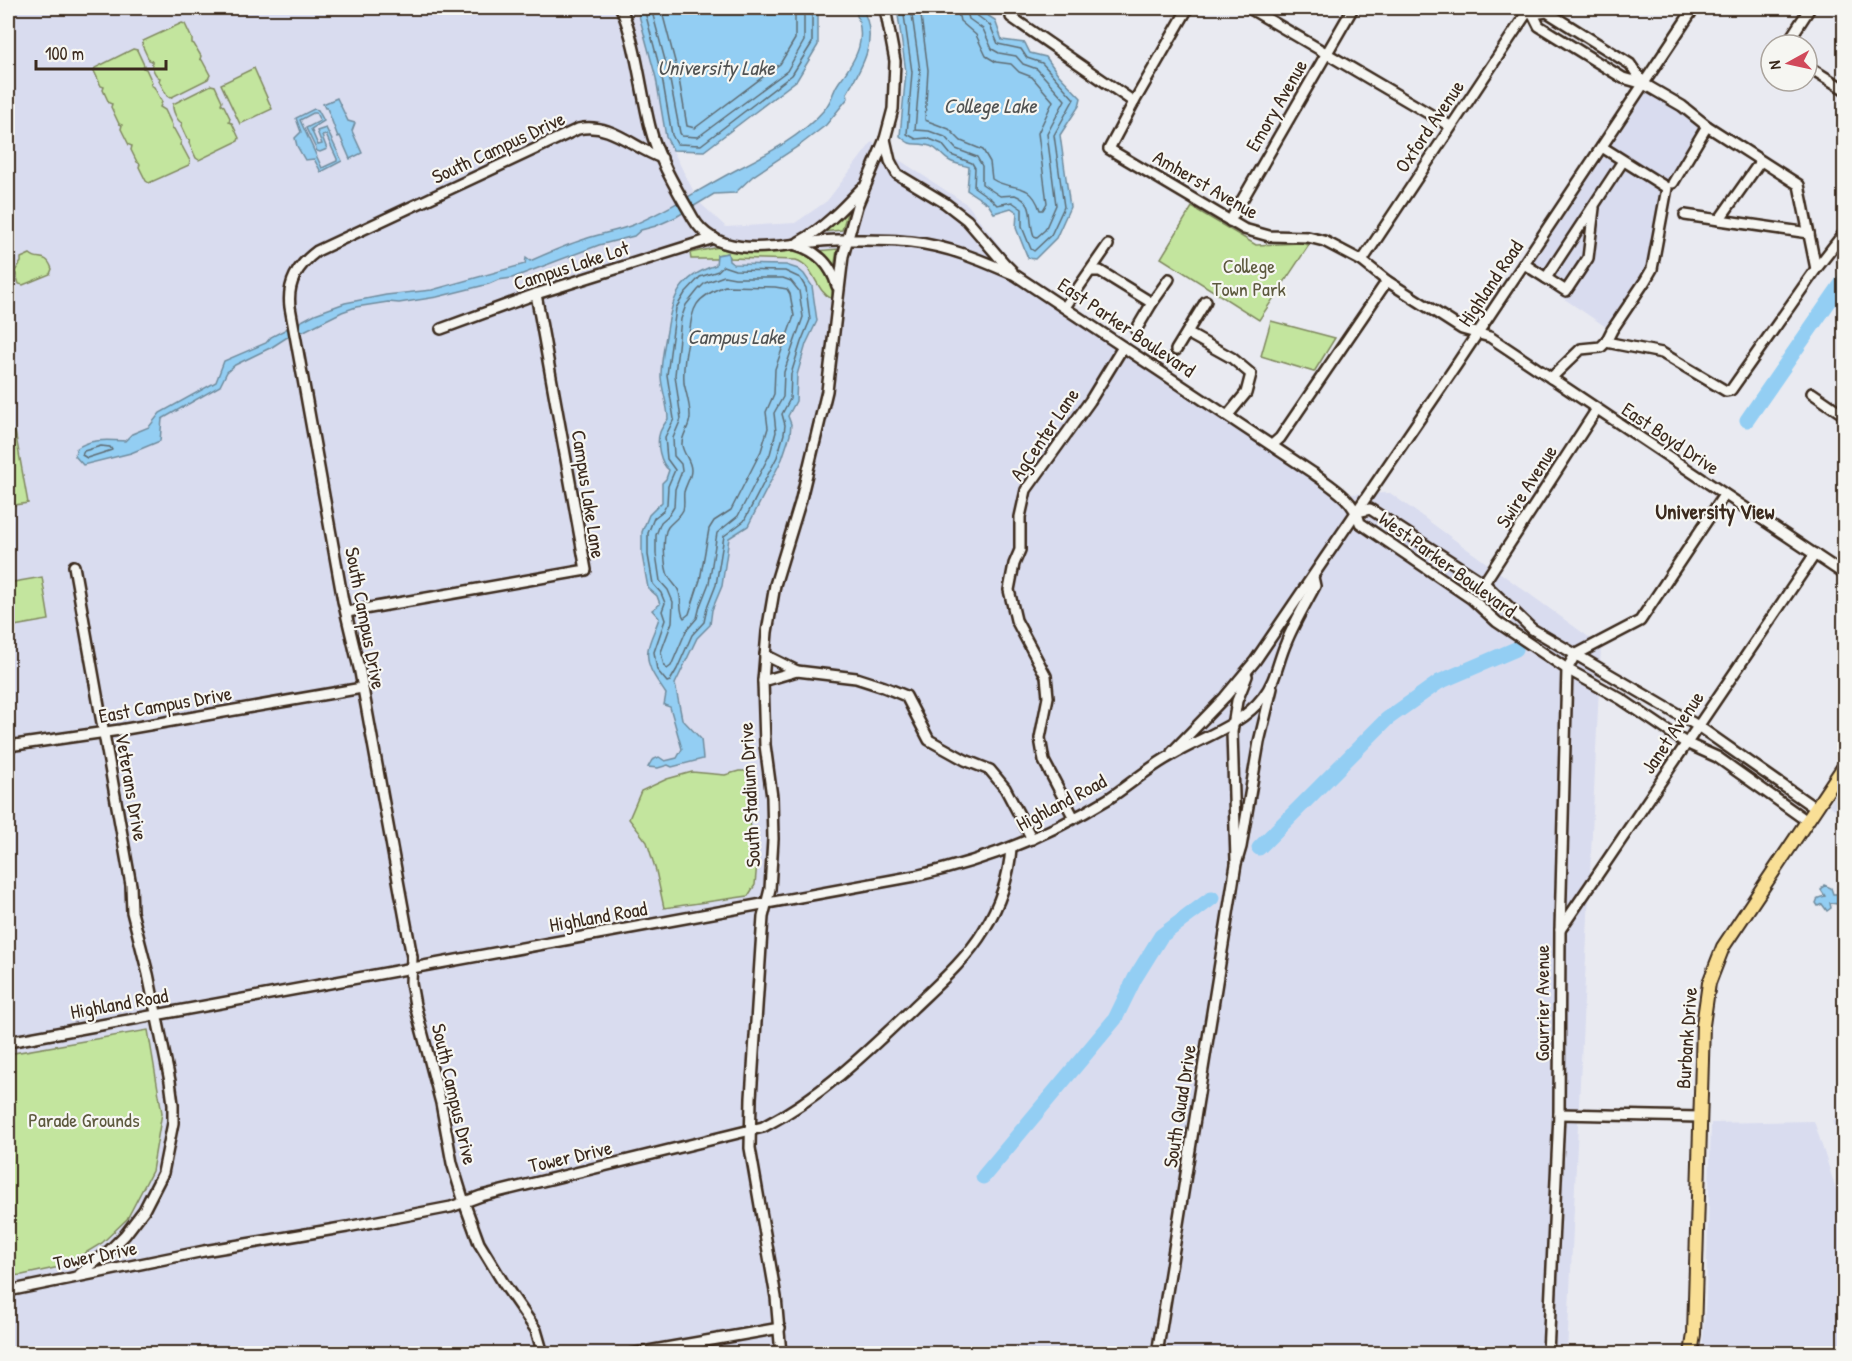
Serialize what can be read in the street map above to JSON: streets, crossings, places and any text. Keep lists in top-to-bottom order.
{
  "streets": {
    "main road": ["Burbank Drive"],
    "street": [
      "Emory Avenue",
      "Oxford Avenue",
      "South Campus Drive",
      "Amherst Avenue",
      "Campus Lake Lot",
      "Highland Road",
      "East Parker Boulevard",
      "AgCenter Lane",
      "East Boyd Drive",
      "Swire Avenue",
      "Campus Lake Lane",
      "West Parker Boulevard",
      "East Campus Drive",
      "Janet Avenue",
      "Veterans Drive",
      "South Stadium Drive",
      "Gourrier Avenue",
      "South Quad Drive",
      "Tower Drive"
    ]
  },
  "crossings": [
    ["Emory Avenue", "Amherst Avenue"],
    ["Oxford Avenue", "Amherst Avenue"],
    ["South Campus Drive", "Highland Road"],
    ["South Campus Drive", "Campus Lake Lane"],
    ["South Campus Drive", "East Campus Drive"],
    ["South Campus Drive", "Tower Drive"],
    ["Amherst Avenue", "Highland Road"],
    ["Amherst Avenue", "East Boyd Drive"],
    ["Campus Lake Lot", "East Parker Boulevard"],
    ["Campus Lake Lot", "Campus Lake Lane"],
    ["Highland Road", "East Parker Boulevard"],
    ["Highland Road", "AgCenter Lane"],
    ["Highland Road", "East Boyd Drive"],
    ["Highland Road", "West Parker Boulevard"],
    ["Highland Road", "Veterans Drive"],
    ["Highland Road", "South Stadium Drive"],
    ["Highland Road", "South Quad Drive"],
    ["Highland Road", "Tower Drive"],
    ["East Parker Boulevard", "AgCenter Lane"],
    ["East Parker Boulevard", "West Parker Boulevard"],
    ["East Parker Boulevard", "South Stadium Drive"],
    ["East Boyd Drive", "Swire Avenue"],
    ["East Boyd Drive", "Janet Avenue"],
    ["Swire Avenue", "West Parker Boulevard"],
    ["West Parker Boulevard", "Janet Avenue"],
    ["West Parker Boulevard", "Gourrier Avenue"],
    ["West Parker Boulevard", "Burbank Drive"],
    ["East Campus Drive", "Veterans Drive"],
    ["Janet Avenue", "Gourrier Avenue"],
    ["Veterans Drive", "Tower Drive"],
    ["South Stadium Drive", "Tower Drive"]
  ],
  "districts": ["University View"],
  "water": ["University Lake", "College Lake", "Campus Lake"],
  "parks": ["College Town Park", "Parade Grounds"],
  "scale_bar": "100 m",
  "north": "left"
}
